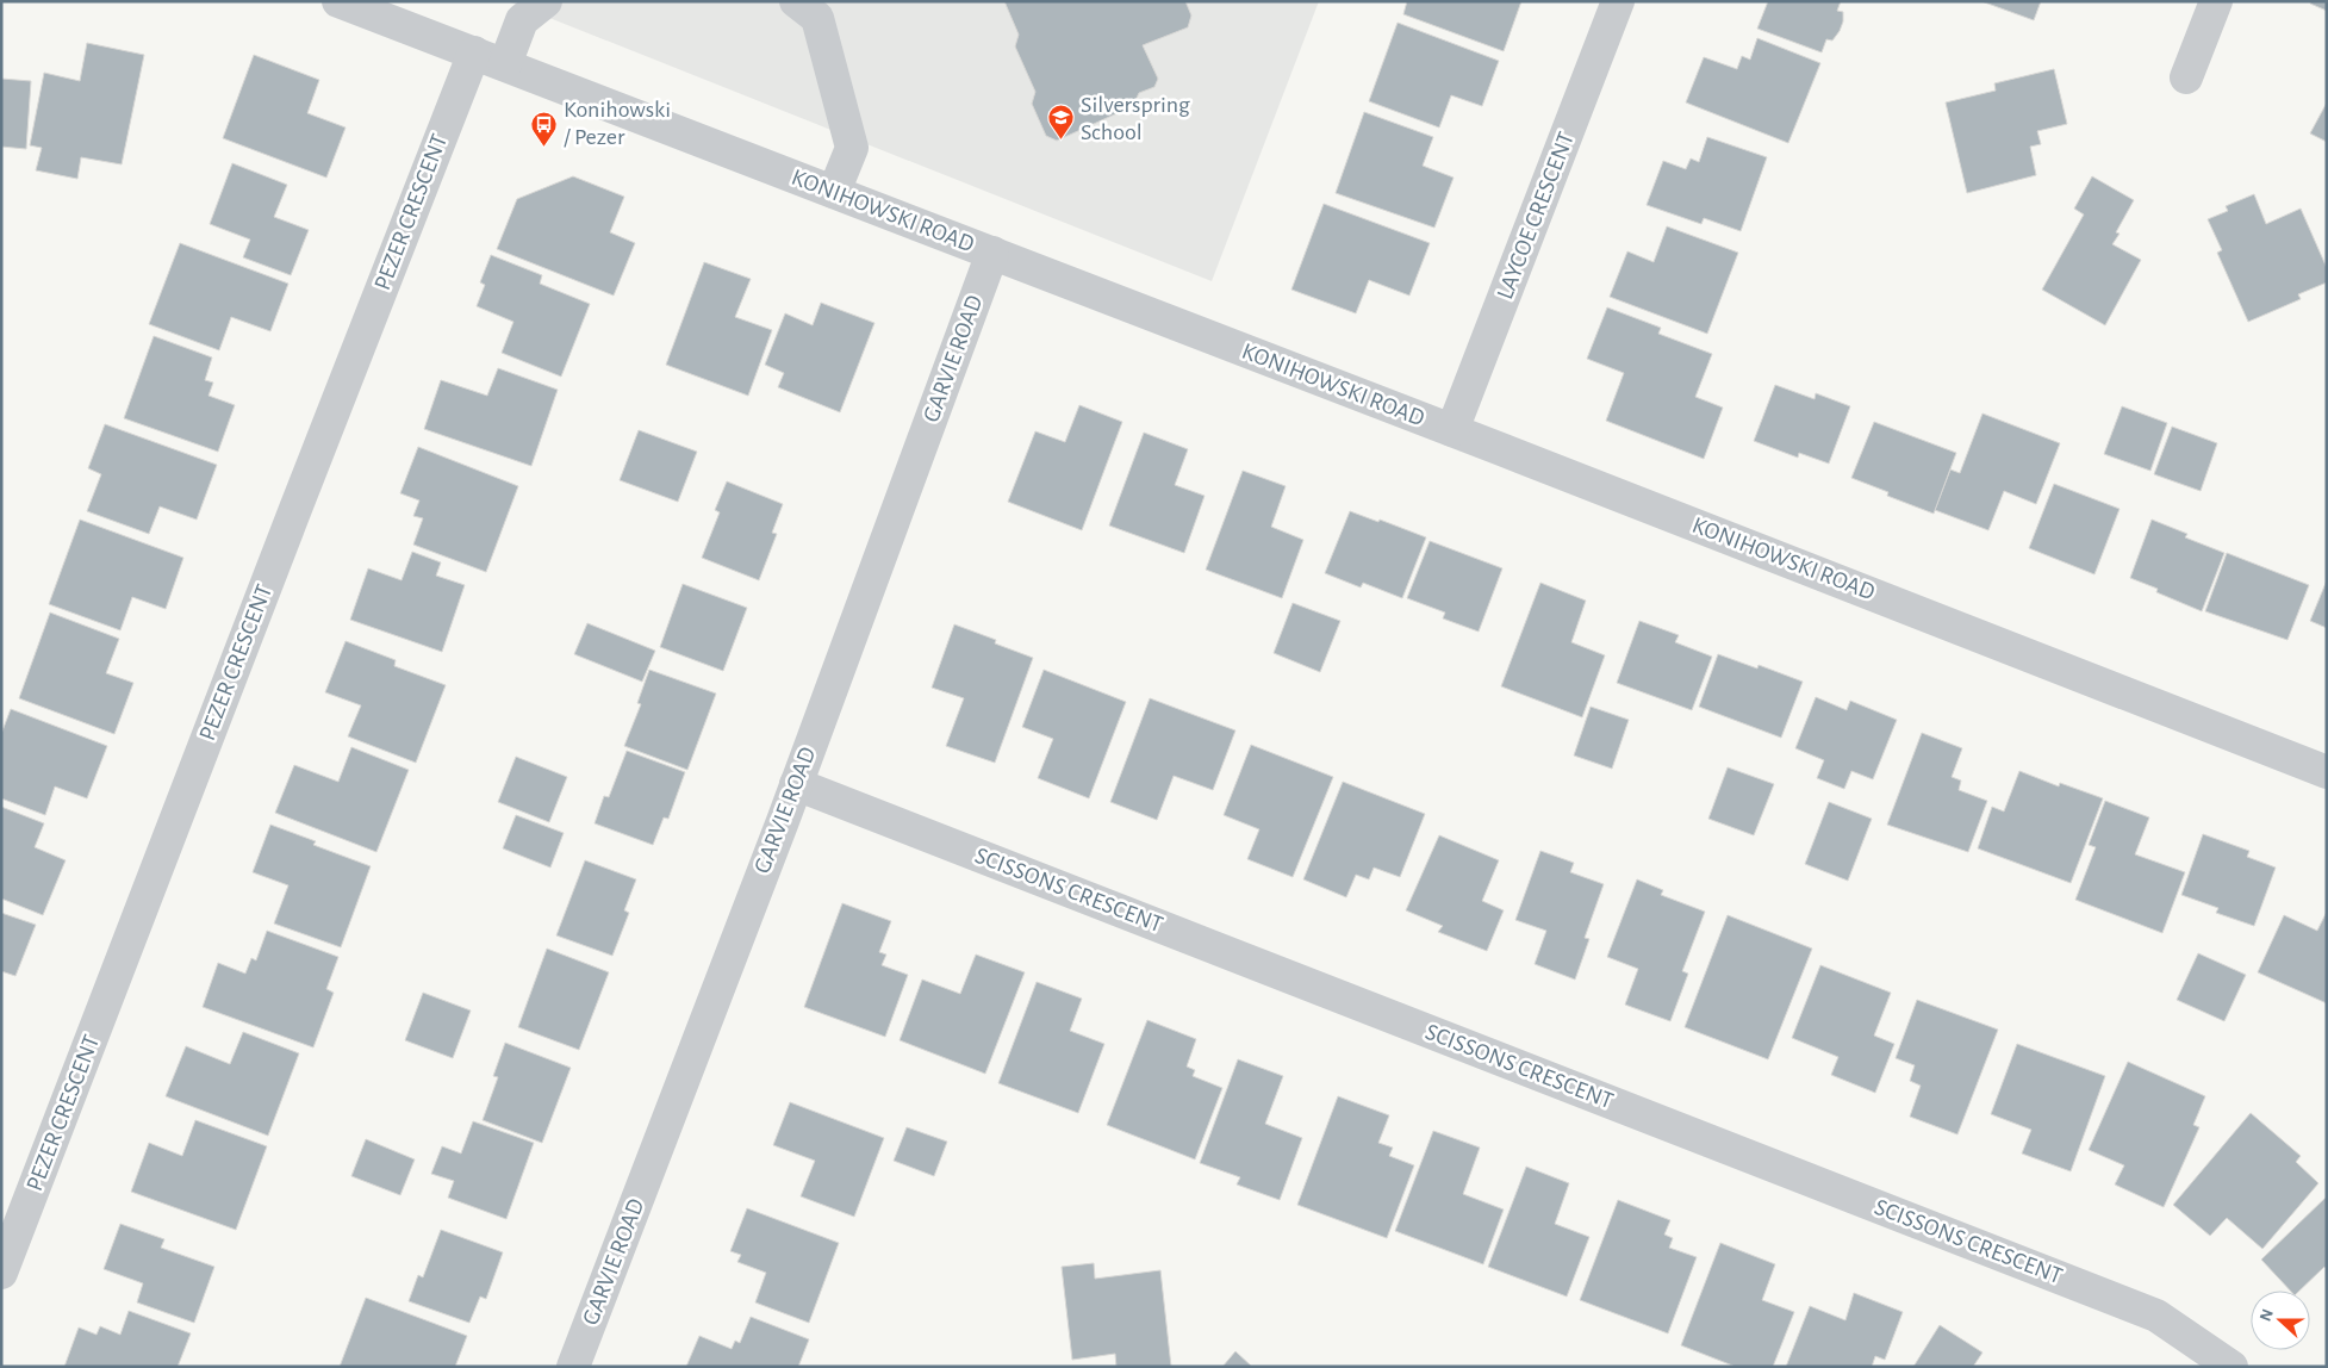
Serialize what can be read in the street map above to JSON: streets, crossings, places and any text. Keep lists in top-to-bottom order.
{
  "streets": {
    "street": [
      "KONIHOWSKI ROAD",
      "PEZER CRESCENT",
      "LAYCOE CRESCENT",
      "GARVIE ROAD",
      "SCISSONS CRESCENT"
    ]
  },
  "crossings": [
    ["KONIHOWSKI ROAD", "PEZER CRESCENT"],
    ["KONIHOWSKI ROAD", "LAYCOE CRESCENT"],
    ["KONIHOWSKI ROAD", "GARVIE ROAD"],
    ["GARVIE ROAD", "SCISSONS CRESCENT"]
  ],
  "places": {
    "school or university": ["Silverspring School"],
    "bus stop": ["Konihowski / Pezer"]
  },
  "north": "left"
}
